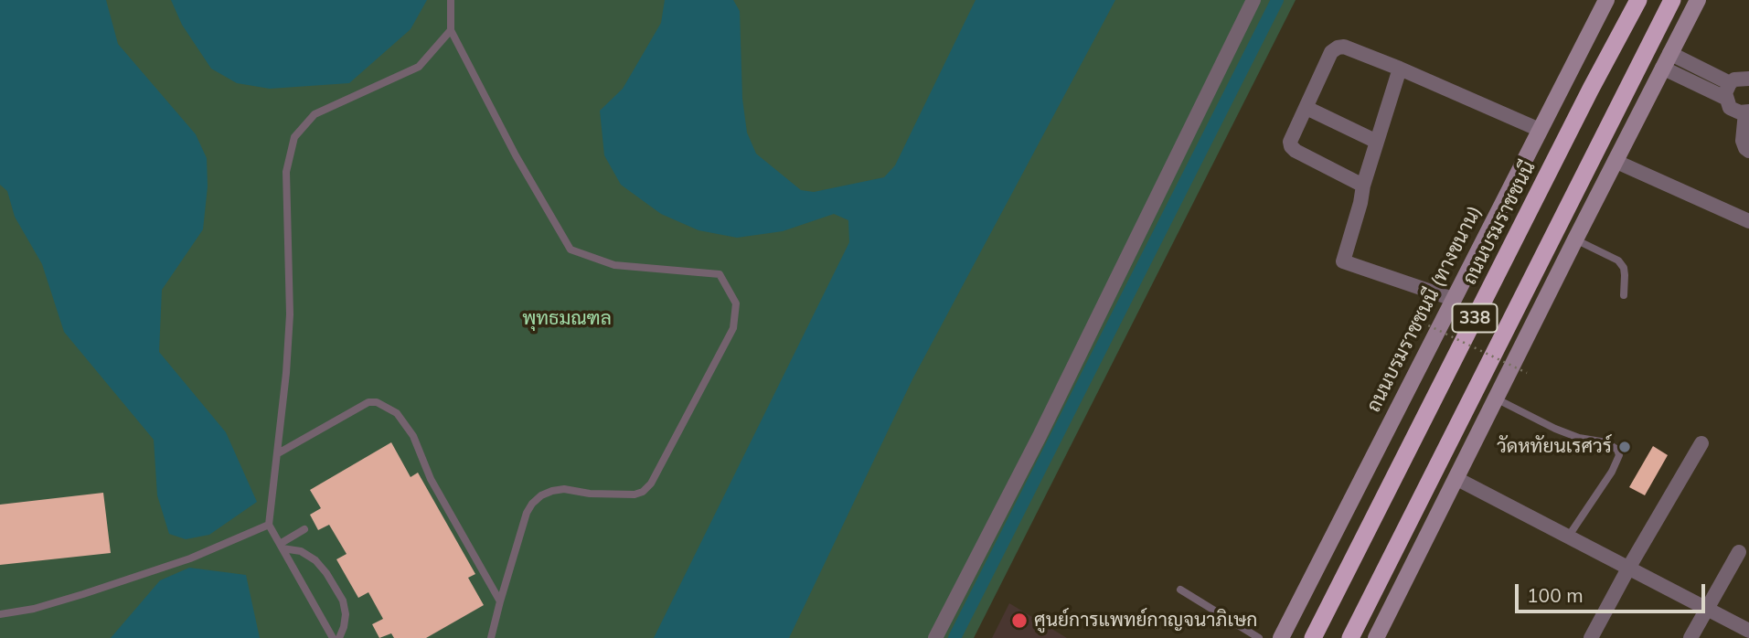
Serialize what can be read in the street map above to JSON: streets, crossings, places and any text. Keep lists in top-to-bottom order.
{
  "streets": {
    "highway": ["ถนนบรมราชชนนี", "338"],
    "main road": ["ถนนบรมราชชนนี (ทางขนาน)"]
  },
  "parks": ["พุทธมณฑล"],
  "places": ["วัดหทัยนเรศวร์", "ศูนย์การแพทย์กาญจนาภิเษก"],
  "scale_bar": "100 m"
}
